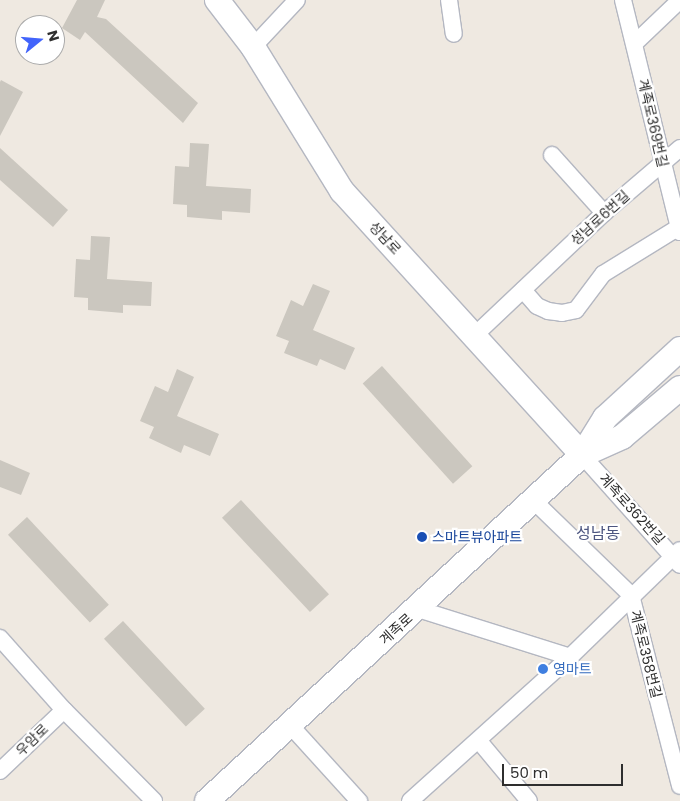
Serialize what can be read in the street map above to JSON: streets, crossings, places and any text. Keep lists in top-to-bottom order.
{
  "streets": {
    "main road": ["성남로", "계족로"],
    "street": [
      "계족로369번길",
      "성남로6번길",
      "계족로362번길",
      "계족로358번길",
      "우암로"
    ]
  },
  "crossings": [
    ["계족로369번길", "성남로6번길"],
    ["성남로6번길", "성남로"],
    ["성남로", "계족로362번길"],
    ["성남로", "계족로"],
    ["계족로362번길", "계족로"],
    ["계족로", "계족로358번길"]
  ],
  "districts": ["성남동"],
  "places": ["스마트뷰아파트", "영마트"],
  "scale_bar": "50 m",
  "north": "right"
}
